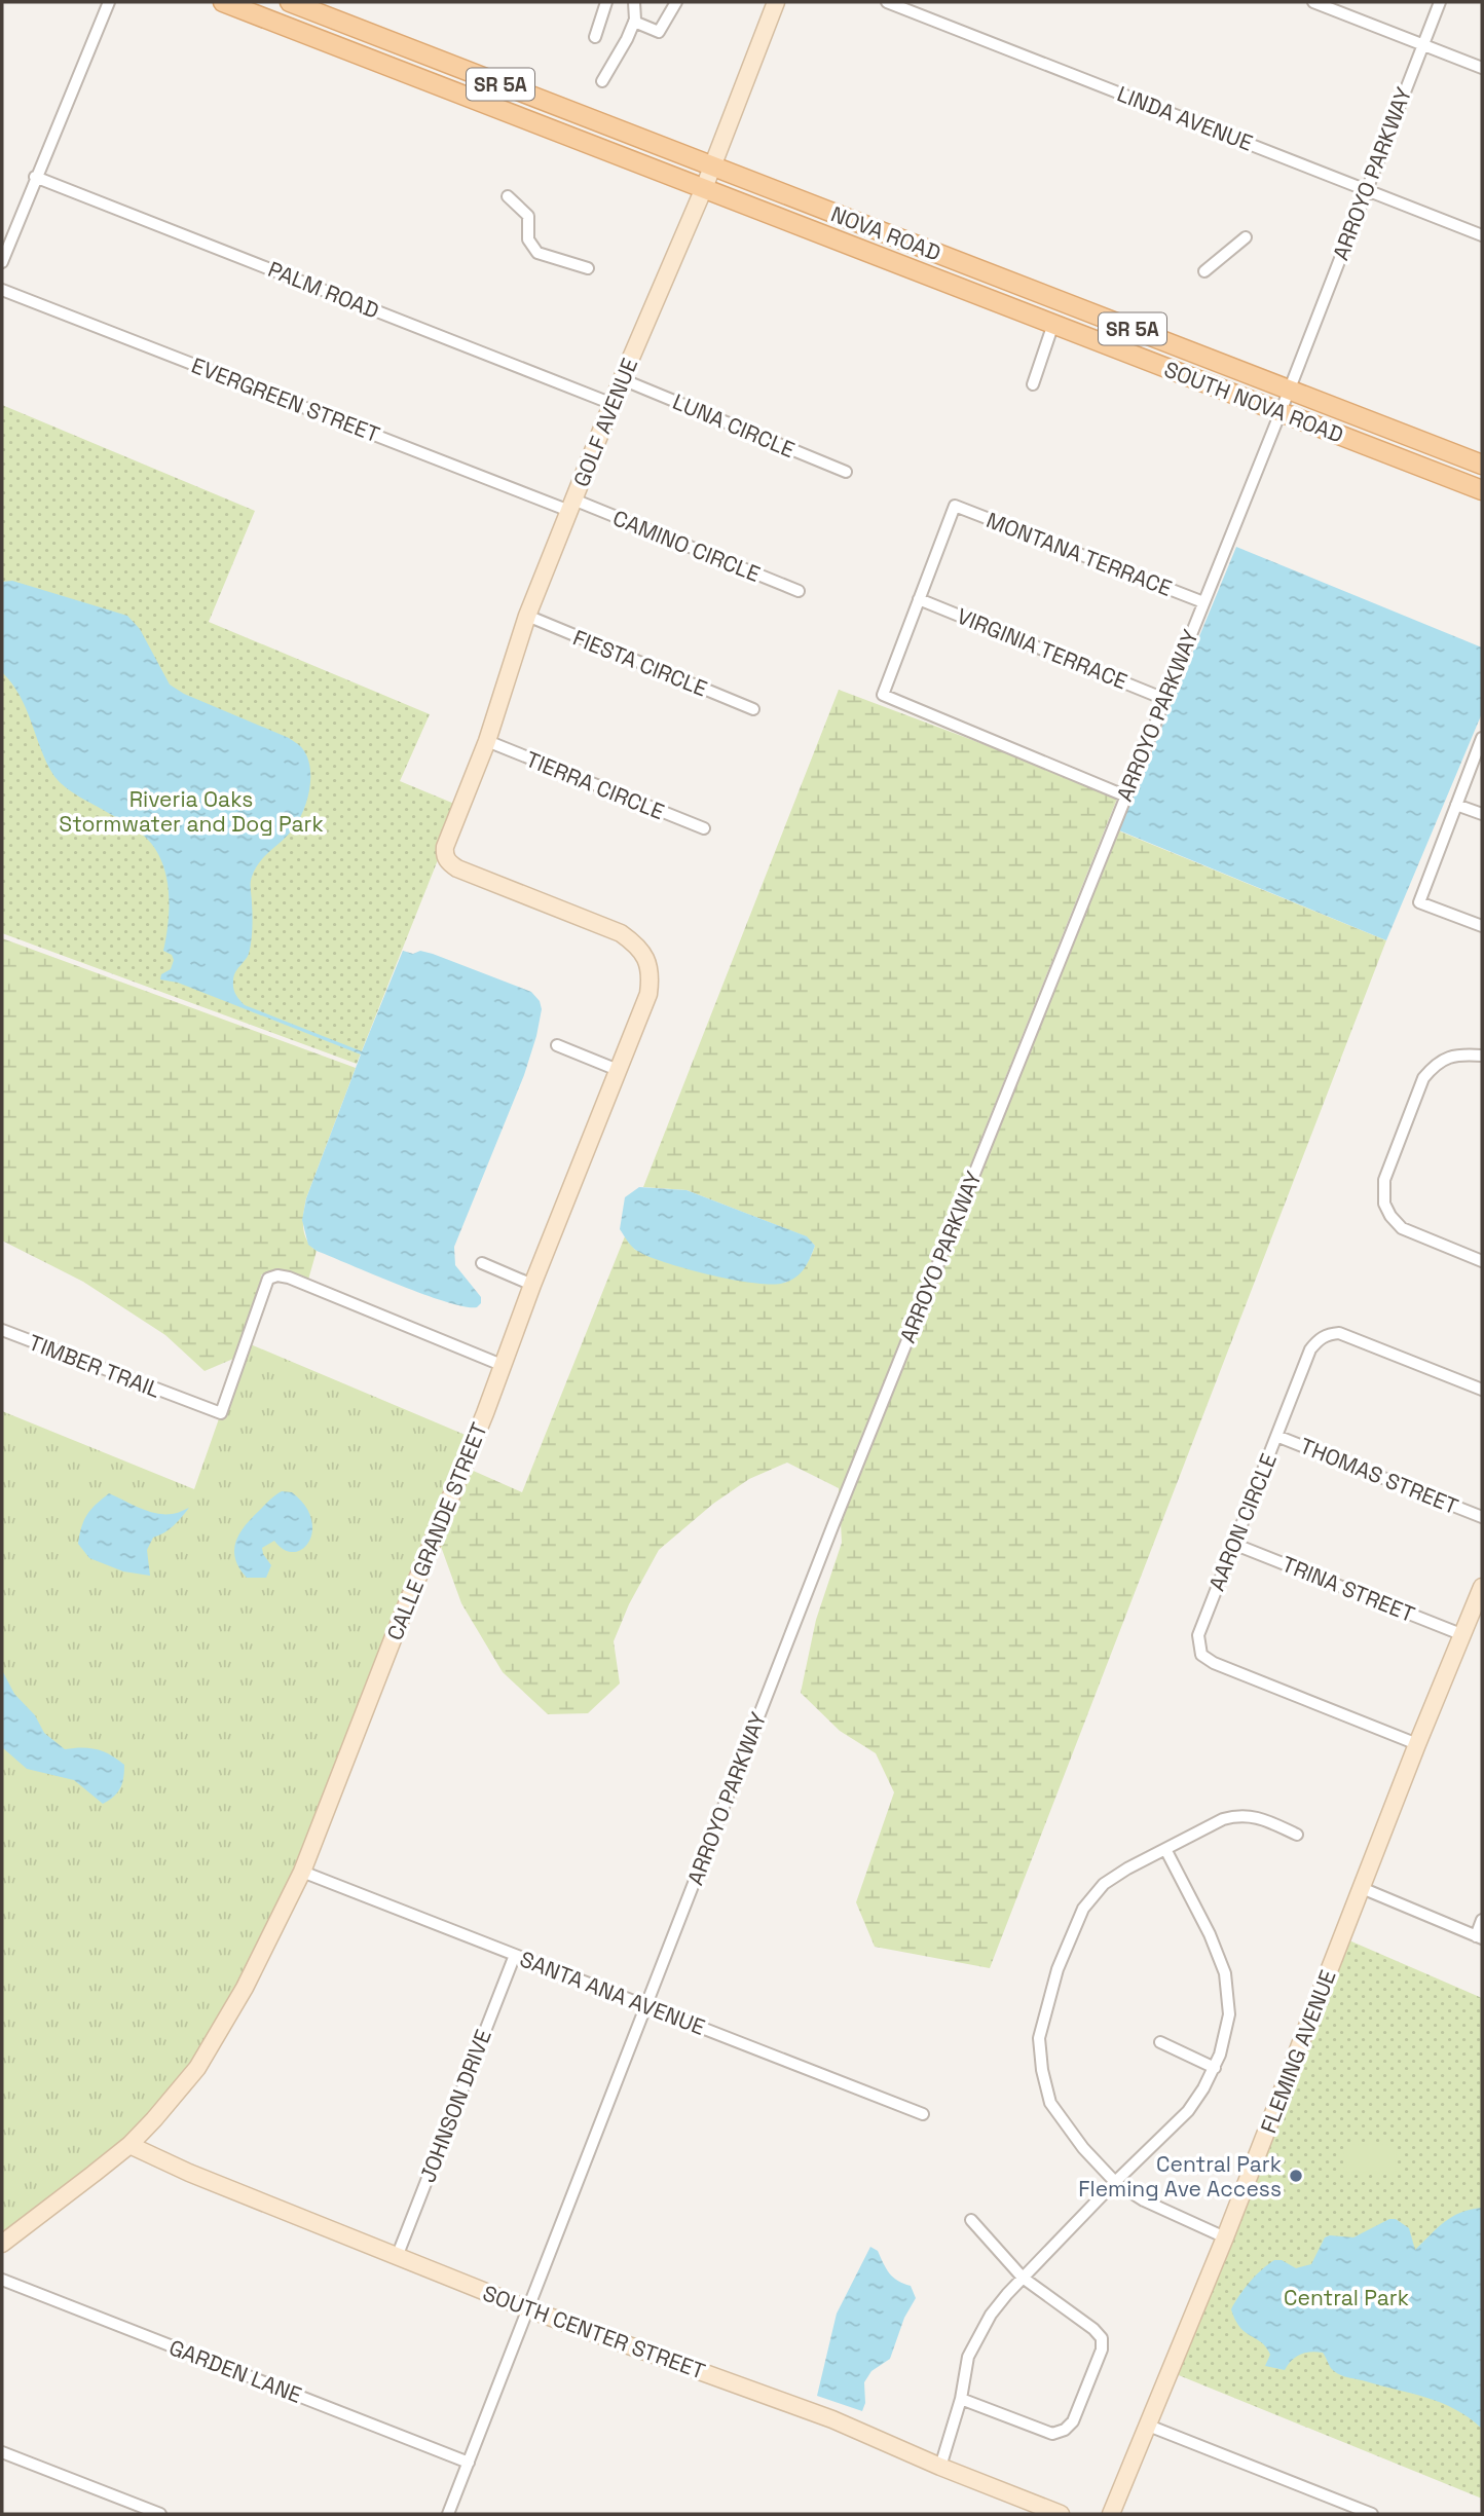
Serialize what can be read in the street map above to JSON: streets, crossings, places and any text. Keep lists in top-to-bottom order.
{
  "streets": {
    "main road": ["SR 5A", "NOVA ROAD", "SOUTH NOVA ROAD"],
    "street": [
      "LINDA AVENUE",
      "ARROYO PARKWAY",
      "PALM ROAD",
      "EVERGREEN STREET",
      "GOLF AVENUE",
      "LUNA CIRCLE",
      "CAMINO CIRCLE",
      "MONTANA TERRACE",
      "VIRGINIA TERRACE",
      "FIESTA CIRCLE",
      "TIERRA CIRCLE",
      "TIMBER TRAIL",
      "THOMAS STREET",
      "AARON CIRCLE",
      "CALLE GRANDE STREET",
      "TRINA STREET",
      "SANTA ANA AVENUE",
      "FLEMING AVENUE",
      "JOHNSON DRIVE",
      "SOUTH CENTER STREET",
      "GARDEN LANE"
    ]
  },
  "crossings": [
    ["SR 5A", "SOUTH NOVA ROAD"],
    ["SR 5A", "GOLF AVENUE"],
    ["LINDA AVENUE", "ARROYO PARKWAY"],
    ["ARROYO PARKWAY", "NOVA ROAD"],
    ["ARROYO PARKWAY", "SOUTH NOVA ROAD"],
    ["ARROYO PARKWAY", "MONTANA TERRACE"],
    ["ARROYO PARKWAY", "VIRGINIA TERRACE"],
    ["ARROYO PARKWAY", "SANTA ANA AVENUE"],
    ["ARROYO PARKWAY", "SOUTH CENTER STREET"],
    ["ARROYO PARKWAY", "GARDEN LANE"],
    ["NOVA ROAD", "GOLF AVENUE"],
    ["PALM ROAD", "GOLF AVENUE"],
    ["EVERGREEN STREET", "GOLF AVENUE"],
    ["EVERGREEN STREET", "CAMINO CIRCLE"],
    ["SOUTH NOVA ROAD", "GOLF AVENUE"],
    ["GOLF AVENUE", "LUNA CIRCLE"],
    ["GOLF AVENUE", "CAMINO CIRCLE"],
    ["GOLF AVENUE", "FIESTA CIRCLE"],
    ["GOLF AVENUE", "TIERRA CIRCLE"],
    ["GOLF AVENUE", "CALLE GRANDE STREET"],
    ["MONTANA TERRACE", "VIRGINIA TERRACE"],
    ["TIMBER TRAIL", "CALLE GRANDE STREET"],
    ["THOMAS STREET", "AARON CIRCLE"],
    ["AARON CIRCLE", "TRINA STREET"],
    ["AARON CIRCLE", "FLEMING AVENUE"],
    ["CALLE GRANDE STREET", "SANTA ANA AVENUE"],
    ["CALLE GRANDE STREET", "SOUTH CENTER STREET"],
    ["TRINA STREET", "FLEMING AVENUE"],
    ["SANTA ANA AVENUE", "JOHNSON DRIVE"],
    ["JOHNSON DRIVE", "SOUTH CENTER STREET"]
  ],
  "parks": ["Riveria Oaks Stormwater and Dog Park", "Central Park"],
  "places": ["Central Park Fleming Ave Access"]
}
